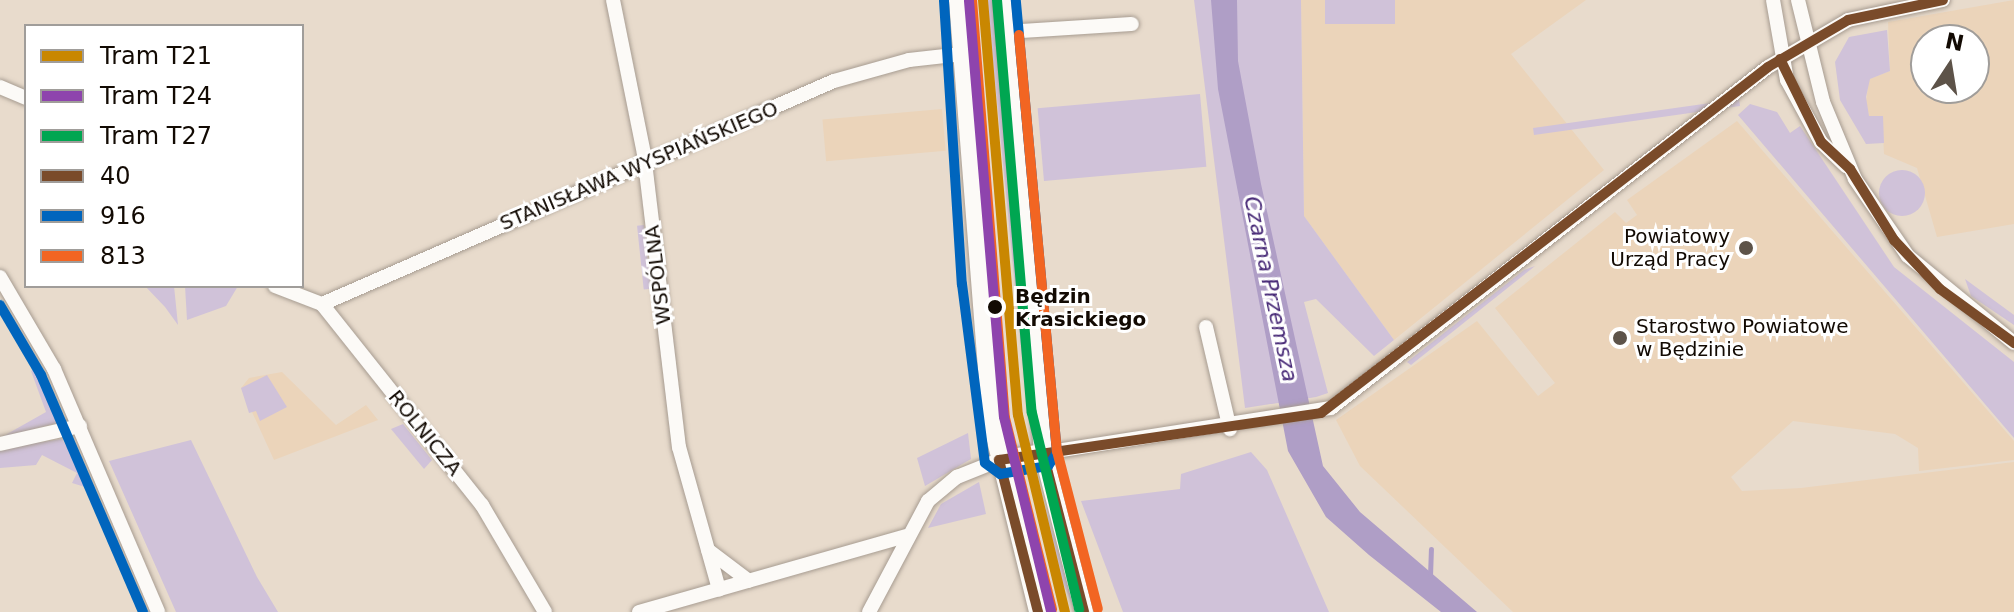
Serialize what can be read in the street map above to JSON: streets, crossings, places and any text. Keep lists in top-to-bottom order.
{
  "streets": {
    "street": ["STANISŁAWA WYSPIAŃSKIEGO", "WSPÓLNA", "ROLNICZA"]
  },
  "crossings": [
    ["STANISŁAWA WYSPIAŃSKIEGO", "WSPÓLNA"],
    ["STANISŁAWA WYSPIAŃSKIEGO", "ROLNICZA"]
  ],
  "water": ["Czarna Przemsza"],
  "places": ["Powiatowy Urząd Pracy", "Będzin Krasickiego", "Starostwo Powiatowe w Będzinie"],
  "lines": [
    "tram line T21",
    "tram line T27",
    "transit line 40",
    "transit line 916",
    "transit line 813",
    "tram line T24"
  ],
  "legend": [
    "Tram T21",
    "Tram T24",
    "Tram T27",
    "40",
    "916",
    "813"
  ],
  "north": "top"
}
